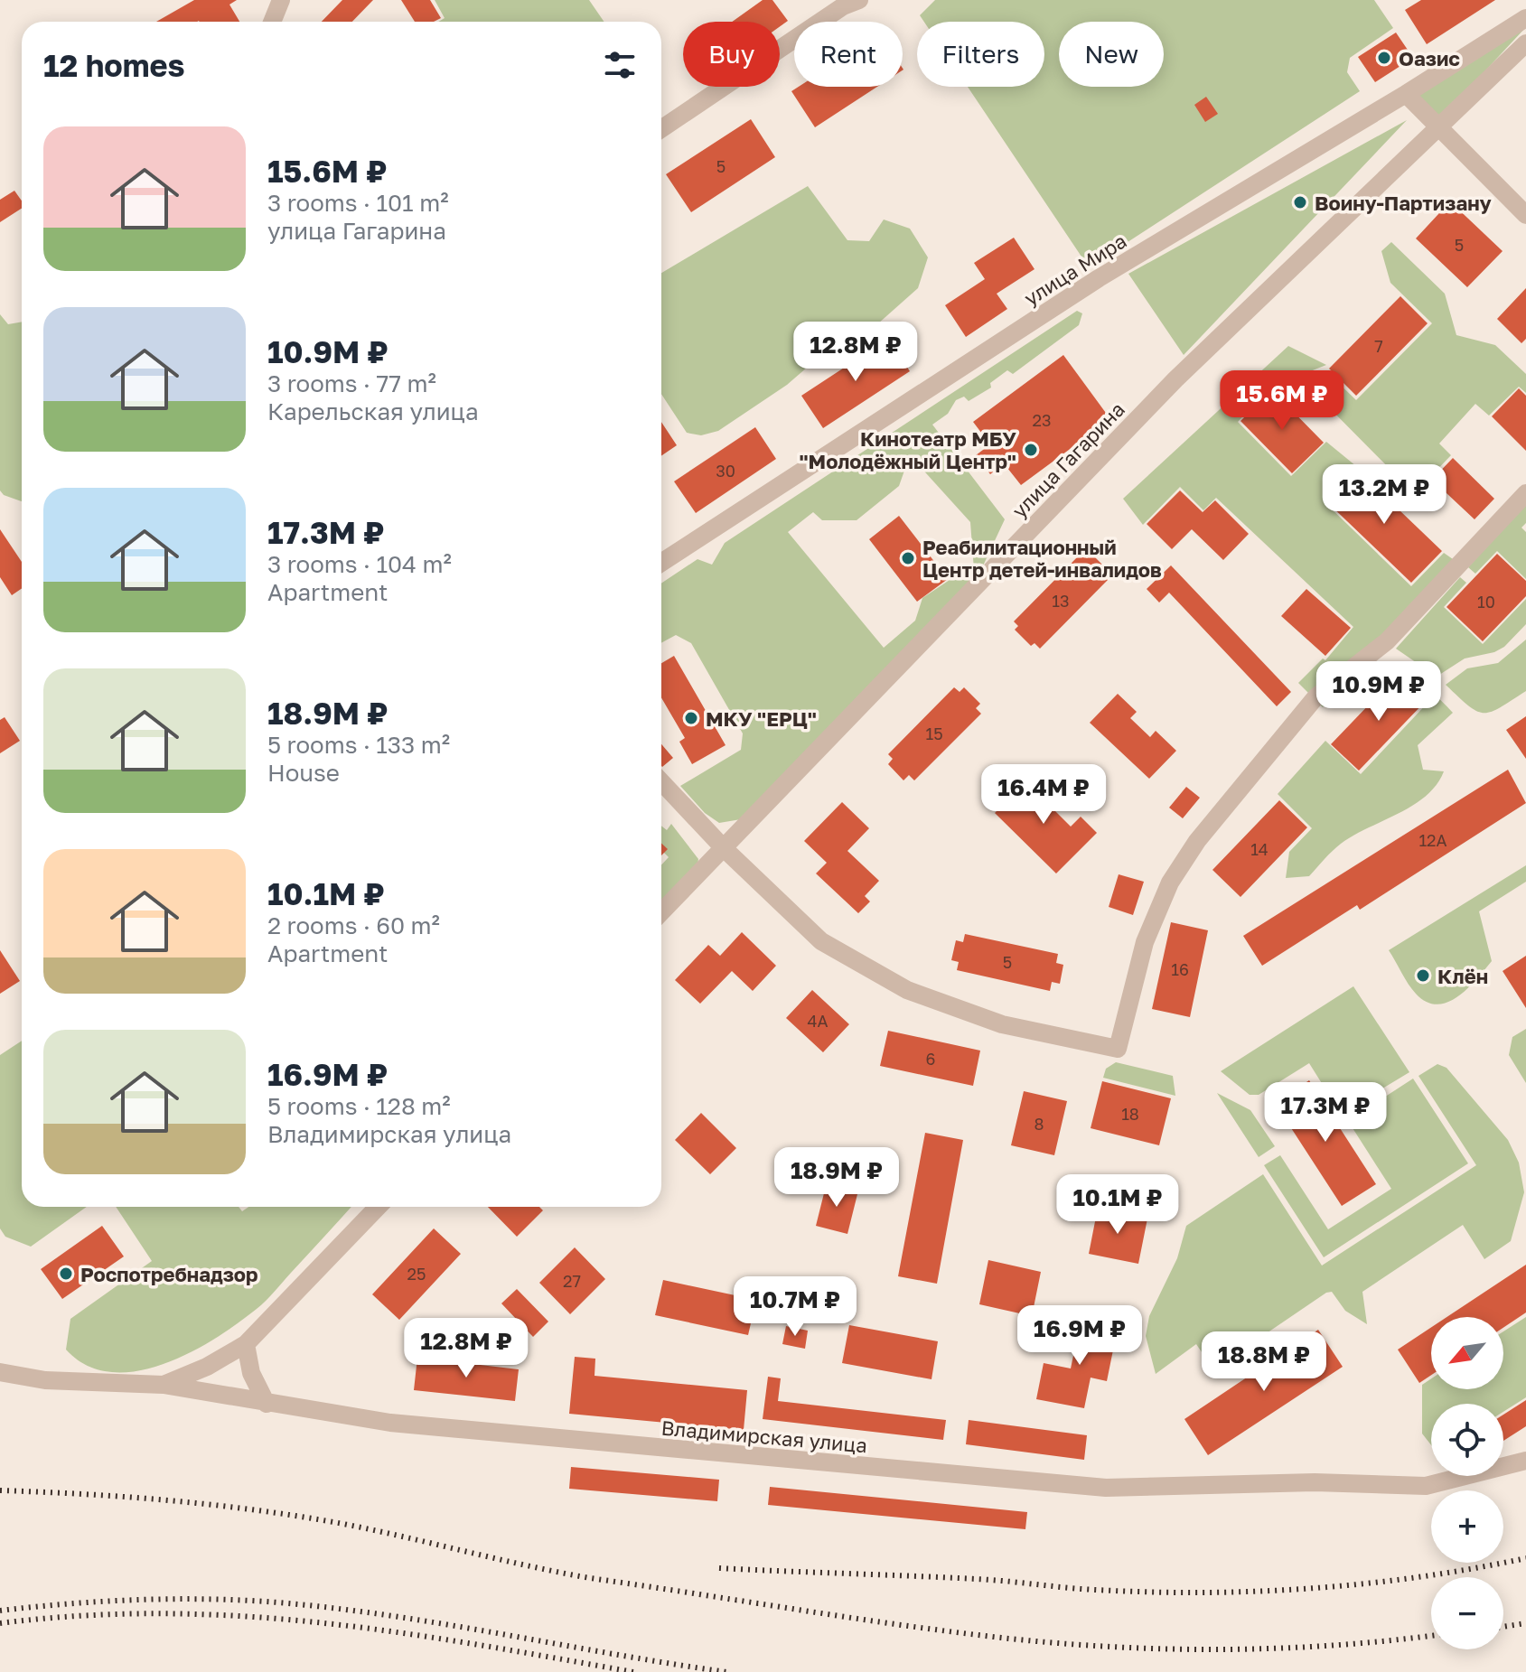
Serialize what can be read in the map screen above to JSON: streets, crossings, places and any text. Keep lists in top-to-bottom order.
{
  "streets": {
    "street": ["улица Мира", "улица Гагарина", "Владимирская улица"]
  },
  "places": [
    "Оазис",
    "Воину-Партизану",
    "Кинотеатр МБУ \"Молодёжный Центр\"",
    "Реабилитационный Центр детей-инвалидов",
    "МКУ \"ЕРЦ\"",
    "Клён",
    "Роспотребнадзор"
  ],
  "house_numbers": [
    "5",
    "5",
    "7",
    "23",
    "30",
    "13",
    "10",
    "15",
    "12А",
    "14",
    "5",
    "16",
    "4А",
    "6",
    "18",
    "8",
    "25",
    "27"
  ],
  "north": "bottom left",
  "page": {
    "chip": [
      "Buy",
      "Rent",
      "Filters",
      "New"
    ],
    "heading": "12 homes",
    "list": [
      {
        "name": "15.6M ₽",
        "note": "3 rooms · 101 m² · улица Гагарина"
      },
      {
        "name": "10.9M ₽",
        "note": "3 rooms · 77 m² · Карельская улица"
      },
      {
        "name": "17.3M ₽",
        "note": "3 rooms · 104 m² · Apartment"
      },
      {
        "name": "18.9M ₽",
        "note": "5 rooms · 133 m² · House"
      },
      {
        "name": "10.1M ₽",
        "note": "2 rooms · 60 m² · Apartment"
      },
      {
        "name": "16.9M ₽",
        "note": "5 rooms · 128 m² · Владимирская улица"
      }
    ],
    "price": [
      "12.8M ₽",
      "15.6M ₽",
      "13.2M ₽",
      "10.9M ₽",
      "16.4M ₽",
      "17.3M ₽",
      "18.9M ₽",
      "10.1M ₽",
      "10.7M ₽",
      "16.9M ₽",
      "12.8M ₽",
      "18.8M ₽"
    ],
    "map_buttons": ["+", "−"]
  }
}
